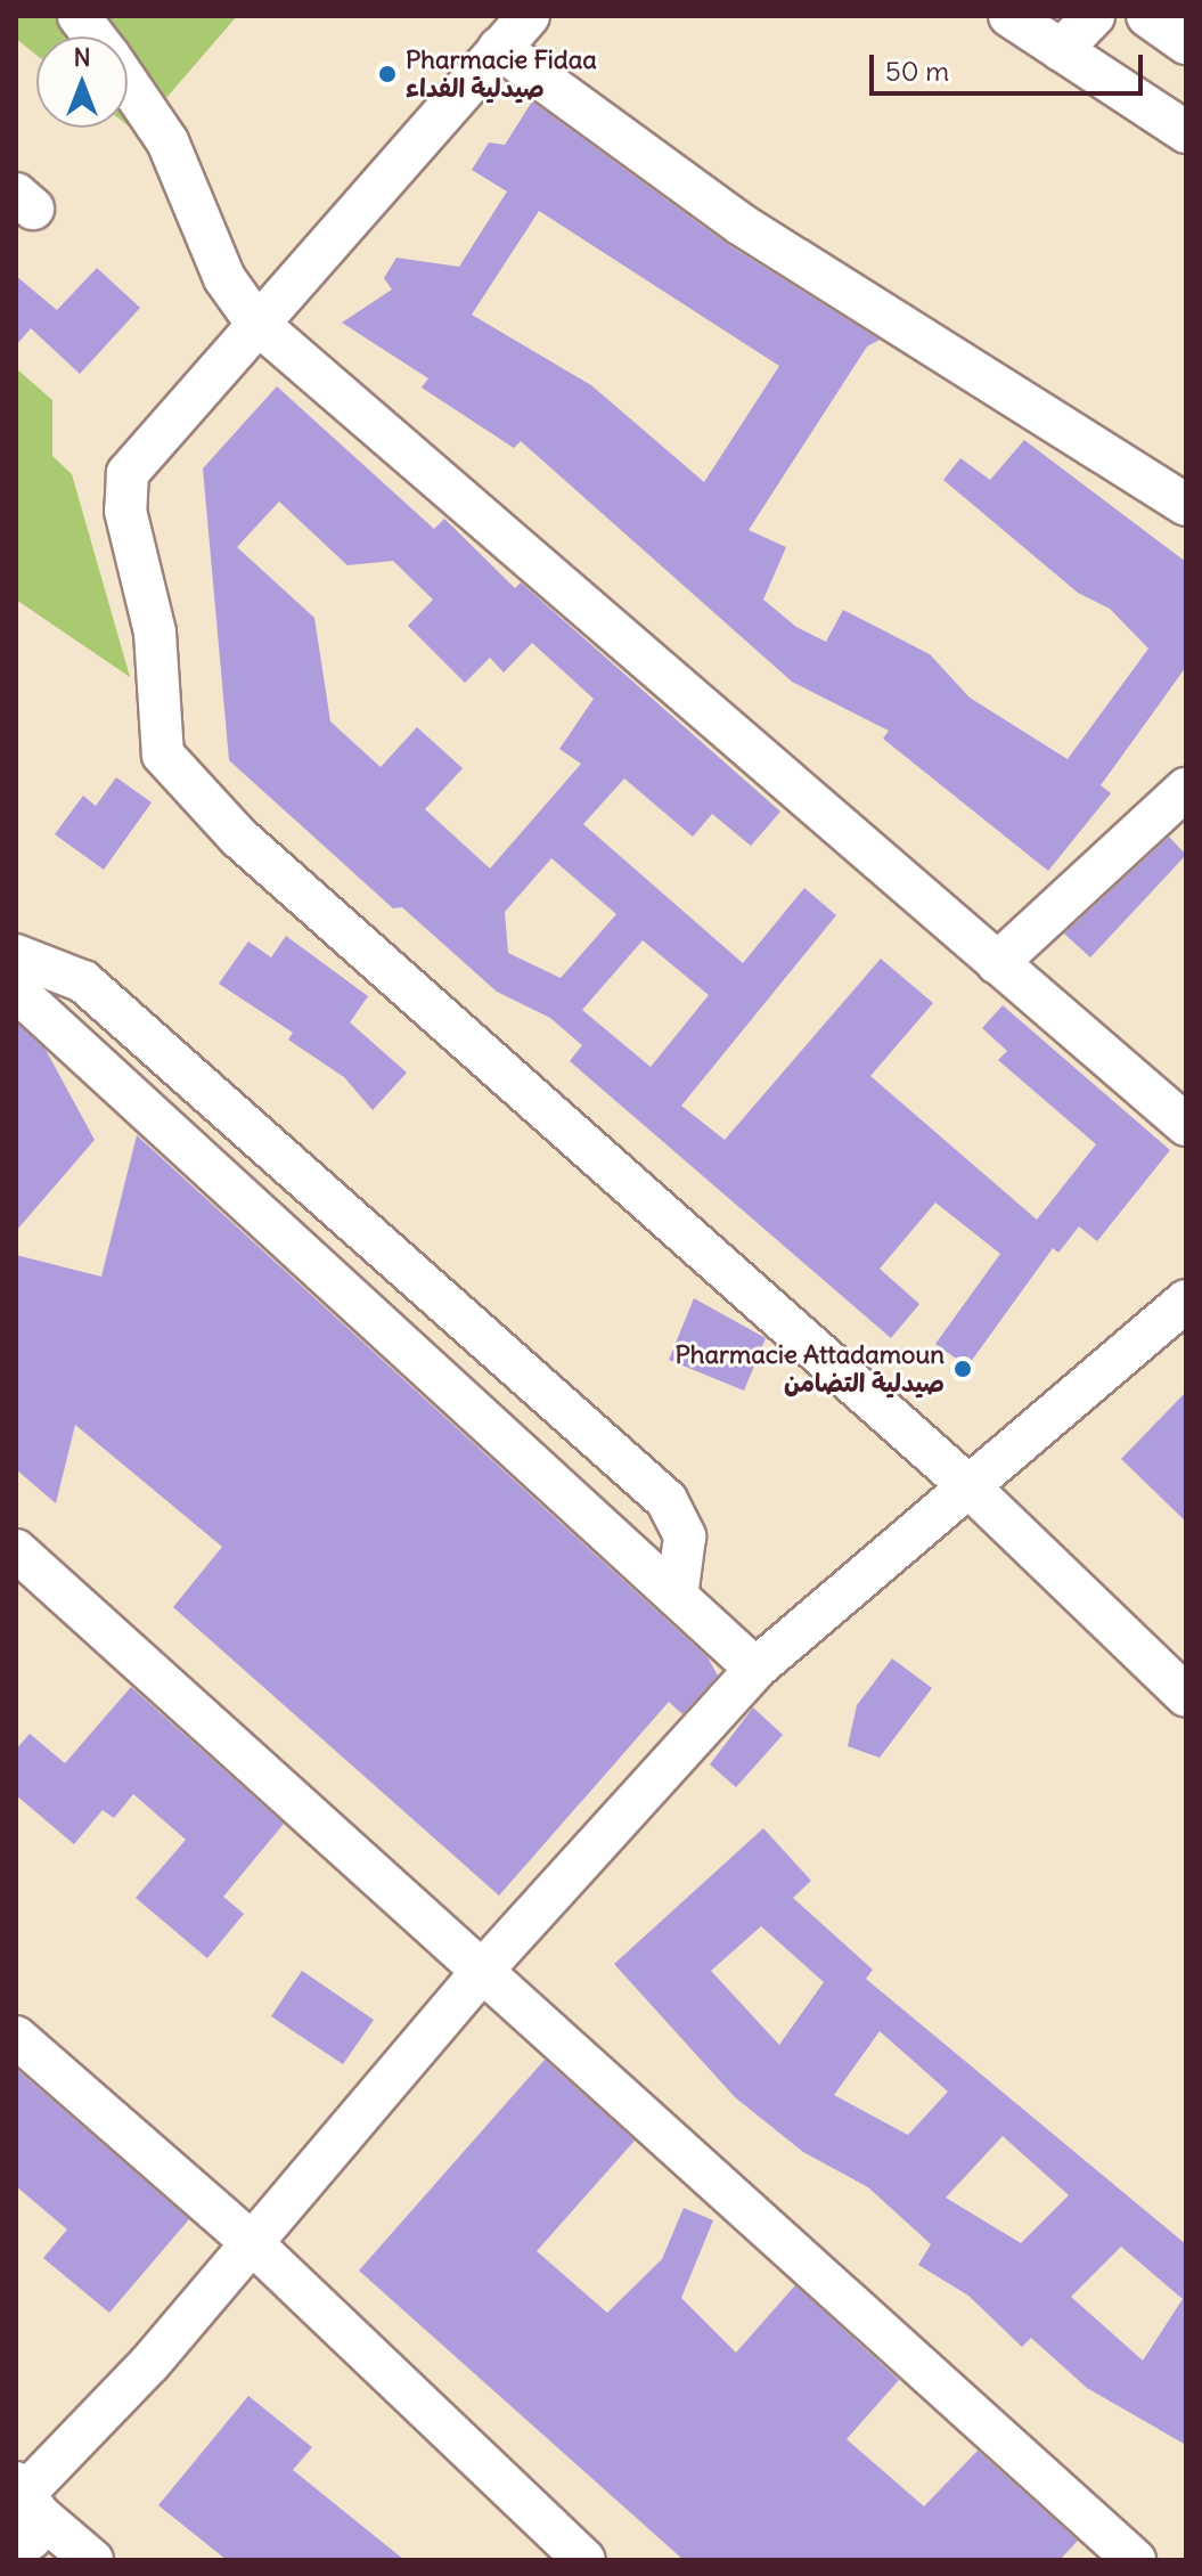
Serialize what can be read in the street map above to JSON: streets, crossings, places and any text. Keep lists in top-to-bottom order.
{
  "places": ["Pharmacie Fidaa صيدلية الفداء", "Pharmacie Attadamoun صيدلية التضامن"],
  "scale_bar": "50 m",
  "north": "top"
}
